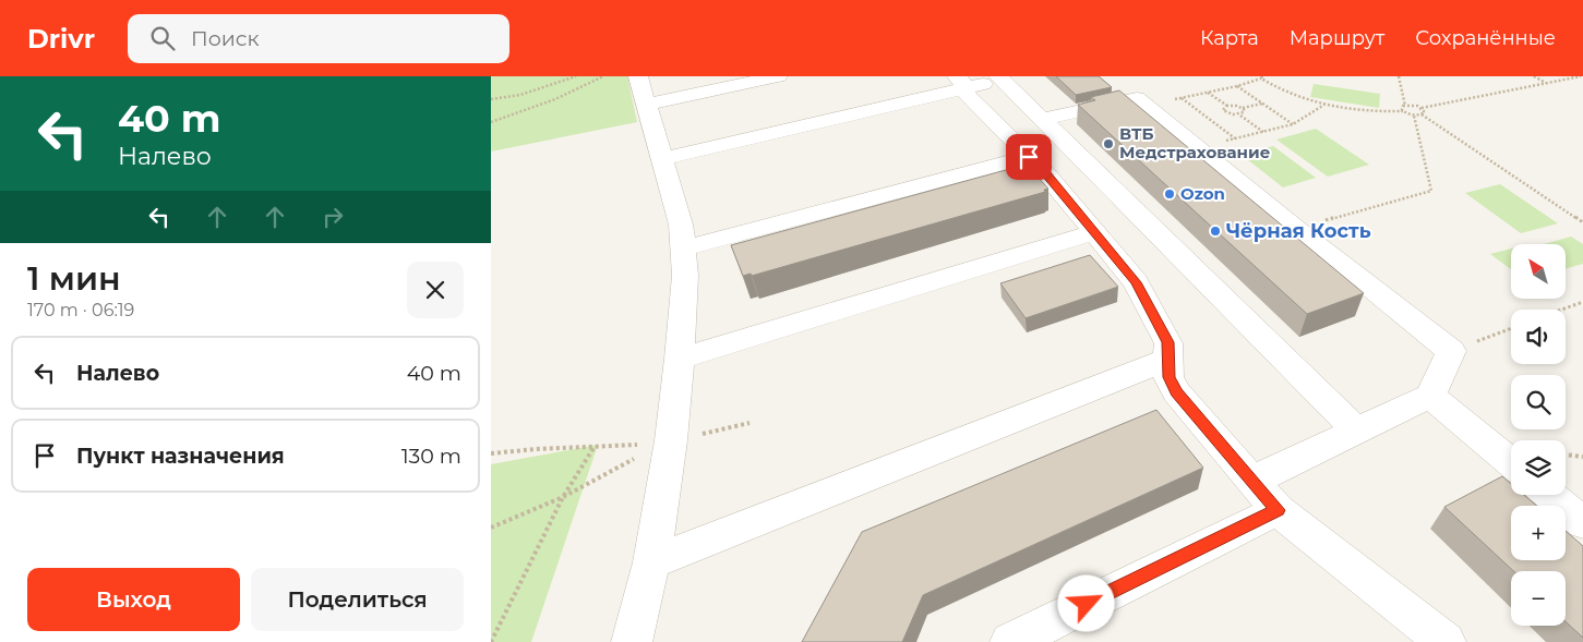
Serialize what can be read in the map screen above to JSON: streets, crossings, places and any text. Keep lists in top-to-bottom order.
{
  "places": ["ВТБ Медстрахование", "Ozon", "Чёрная Кость"],
  "north": "top left",
  "page": {
    "header": "Drivr",
    "search": "Поиск",
    "nav": ["Карта", "Маршрут", "Сохранённые"],
    "turn": ["40 m", "Налево"],
    "heading": ["1 мин", "170 m · 06:19"],
    "map_buttons": ["+", "−"],
    "list": [
      {
        "name": "Налево",
        "value": "40 m"
      },
      {
        "name": "Пункт назначения",
        "value": "130 m"
      }
    ],
    "buttons": ["Выход", "Поделиться"]
  }
}
